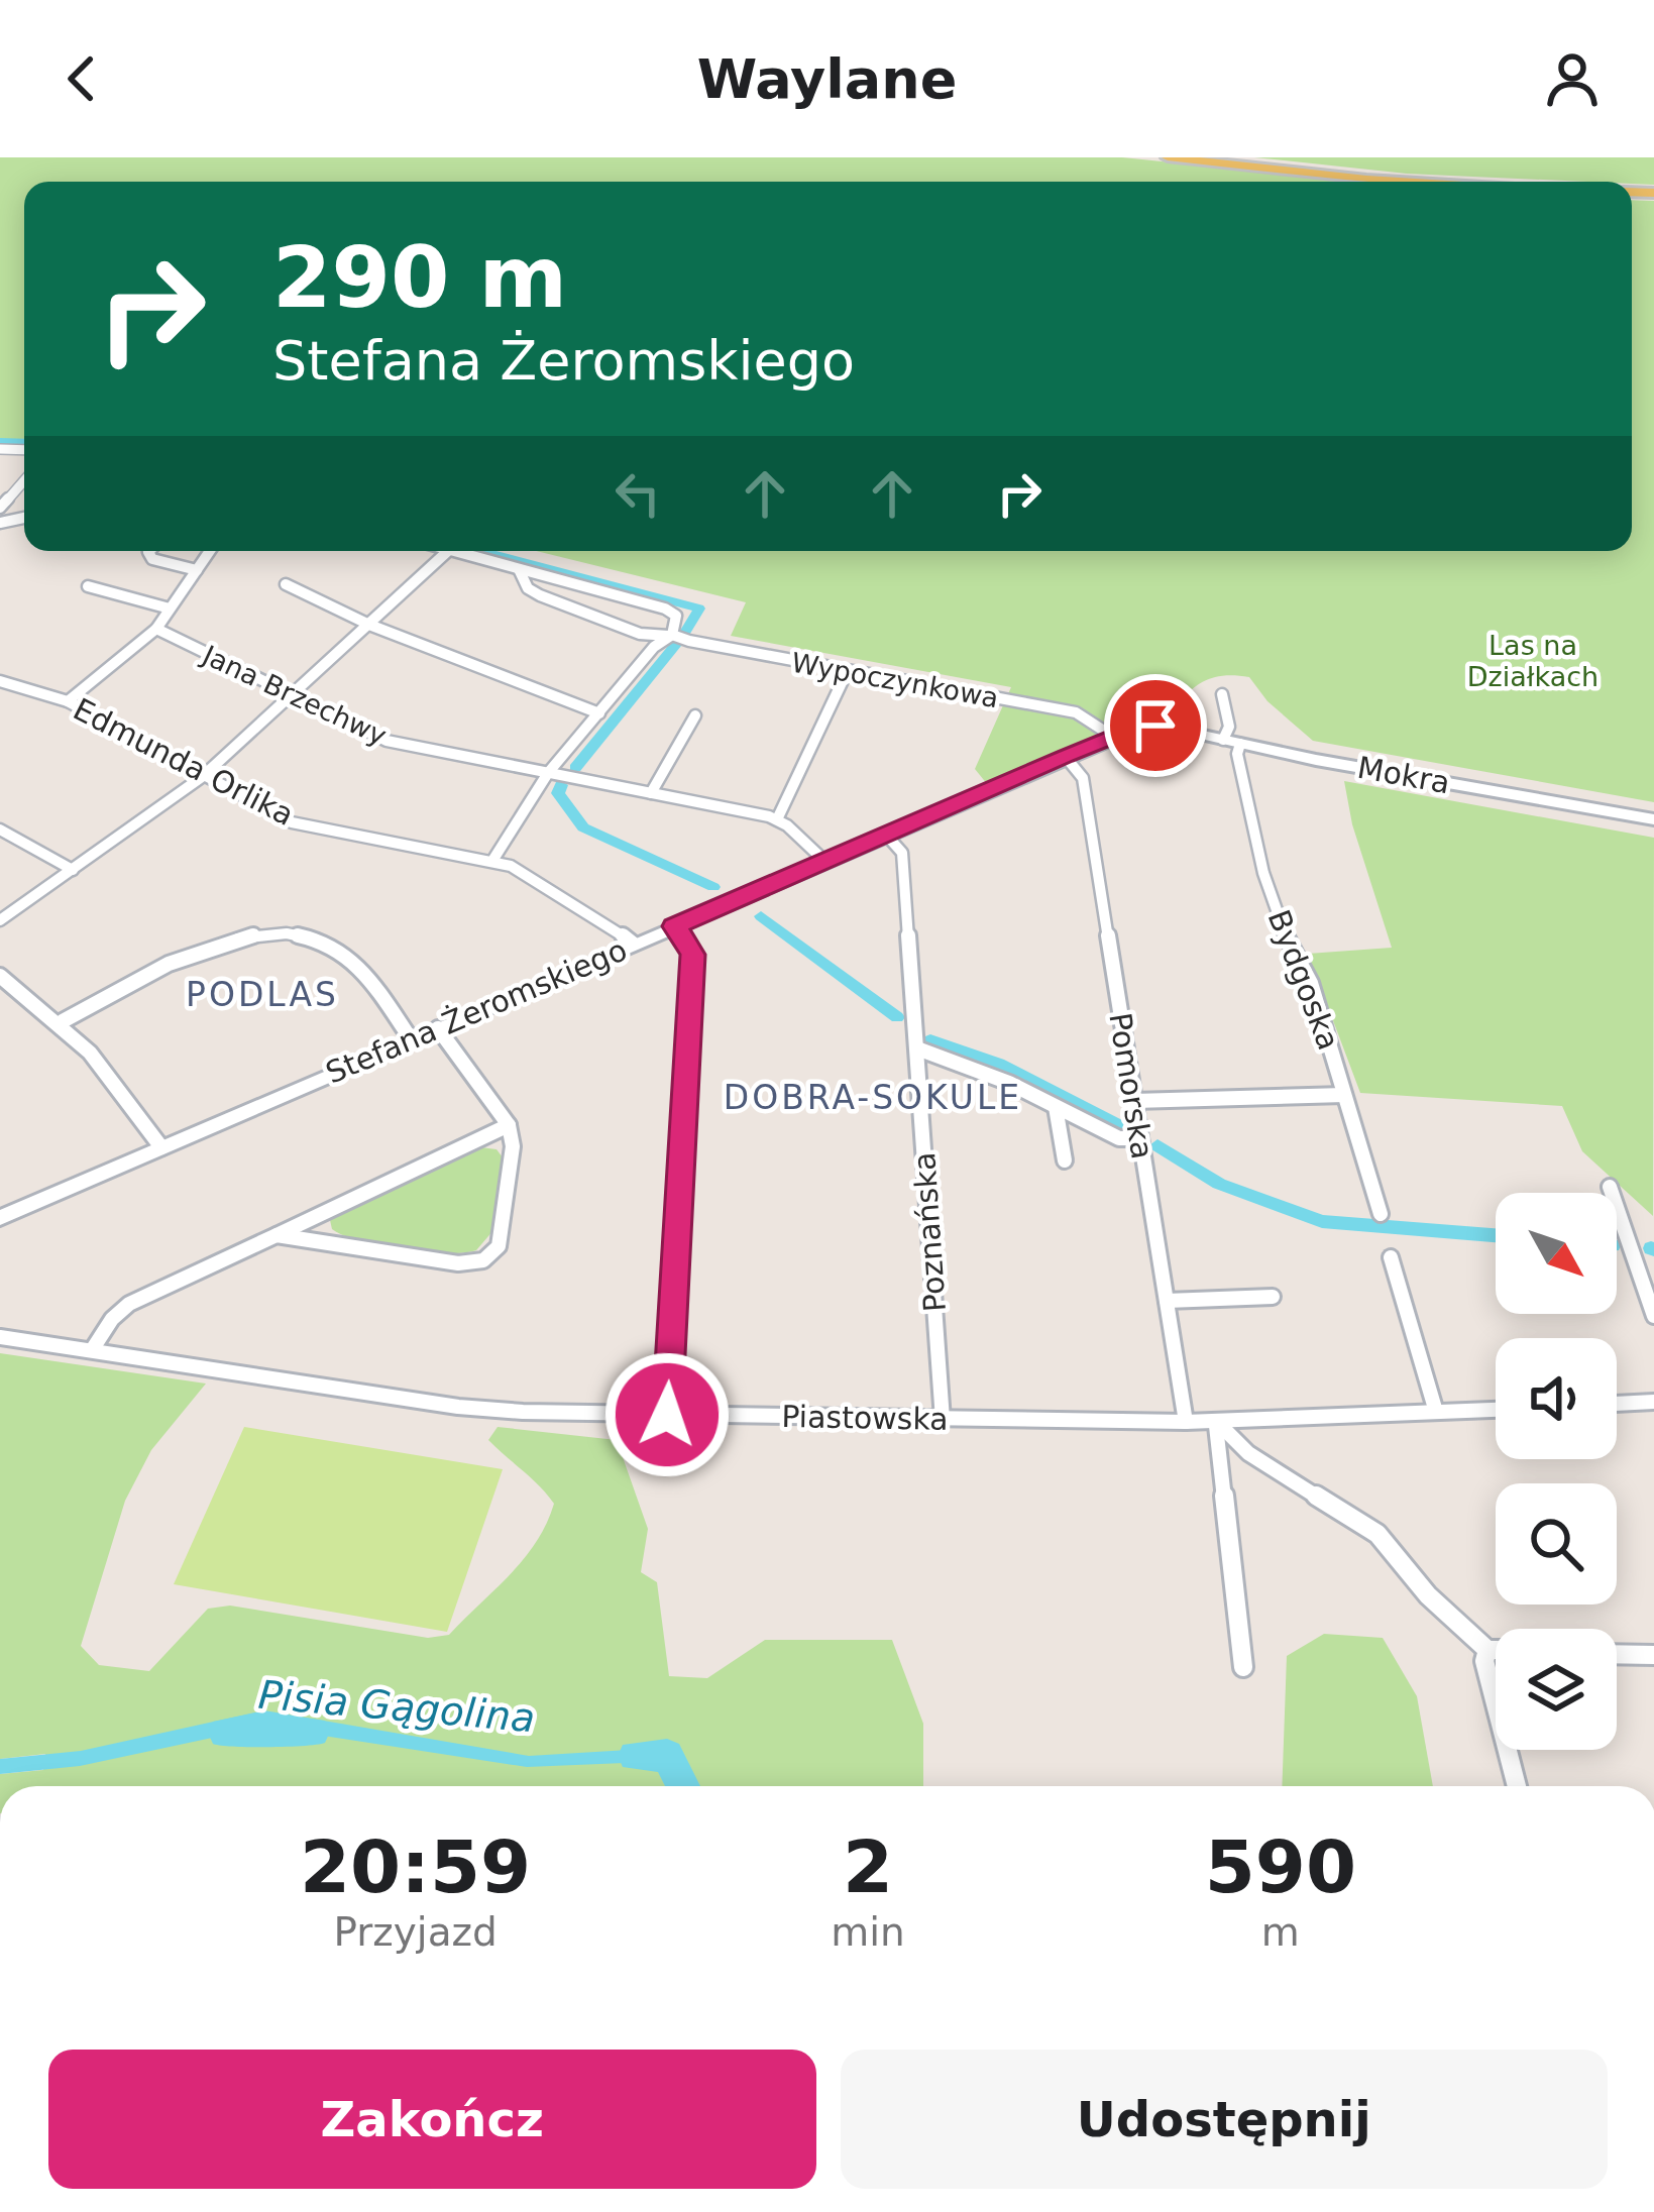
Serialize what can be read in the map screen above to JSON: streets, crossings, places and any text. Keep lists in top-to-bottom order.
{
  "streets": {
    "street": [
      "Wypoczynkowa",
      "Jana Brzechwy",
      "Edmunda Orlika",
      "Mokra",
      "Bydgoska",
      "Stefana Żeromskiego",
      "Pomorska",
      "Poznańska",
      "Piastowska"
    ]
  },
  "crossings": [
    ["Wypoczynkowa", "Stefana Żeromskiego"],
    ["Jana Brzechwy", "Stefana Żeromskiego"],
    ["Edmunda Orlika", "Stefana Żeromskiego"],
    ["Mokra", "Bydgoska"],
    ["Mokra", "Stefana Żeromskiego"],
    ["Stefana Żeromskiego", "Pomorska"],
    ["Stefana Żeromskiego", "Poznańska"],
    ["Pomorska", "Piastowska"],
    ["Poznańska", "Piastowska"]
  ],
  "districts": ["PODLAS", "DOBRA-SOKULE"],
  "water": ["Pisia Gągolina"],
  "parks": ["Las na Działkach"],
  "north": "bottom right",
  "page": {
    "header": "Waylane",
    "turn": ["290 m", "Stefana Żeromskiego"],
    "eta": [
      "20:59",
      "Przyjazd",
      "2",
      "min",
      "590",
      "m"
    ],
    "buttons": ["Zakończ", "Udostępnij"]
  }
}
